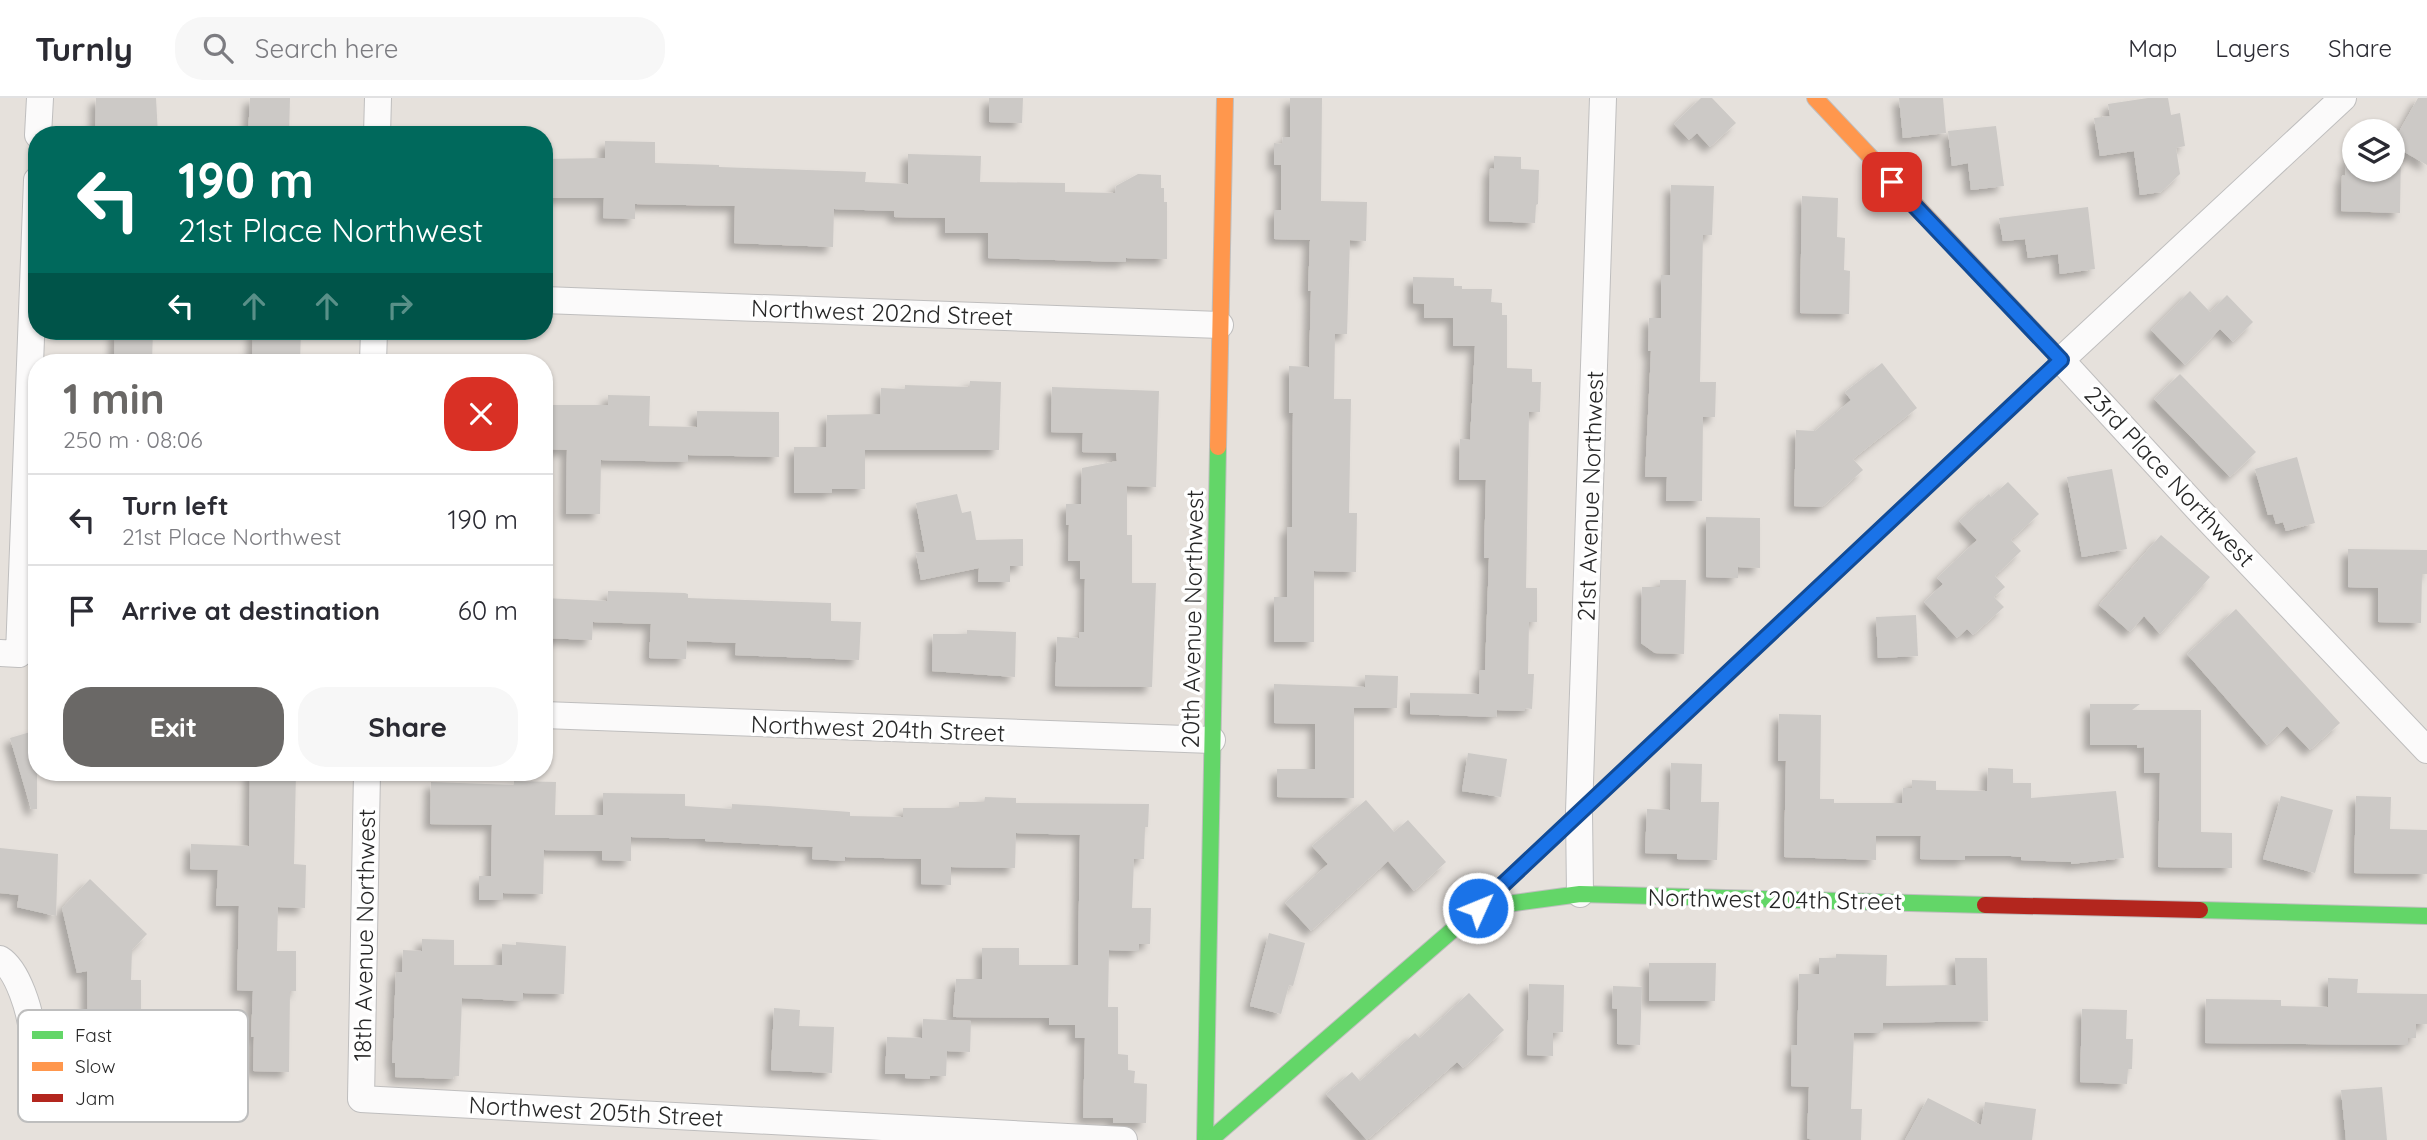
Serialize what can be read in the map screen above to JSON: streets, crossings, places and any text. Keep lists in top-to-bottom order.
{
  "streets": {
    "street": [
      "Northwest 202nd Street",
      "23rd Place Northwest",
      "21st Avenue Northwest",
      "20th Avenue Northwest",
      "Northwest 204th Street",
      "18th Avenue Northwest",
      "Northwest 205th Street"
    ]
  },
  "crossings": [
    ["Northwest 202nd Street", "20th Avenue Northwest"],
    ["21st Avenue Northwest", "Northwest 204th Street"],
    ["20th Avenue Northwest", "Northwest 204th Street"],
    ["18th Avenue Northwest", "Northwest 205th Street"]
  ],
  "legend": ["Fast", "Slow", "Jam"],
  "page": {
    "header": "Turnly",
    "search": "Search here",
    "nav": ["Map", "Layers", "Share"],
    "turn": ["190 m", "21st Place Northwest"],
    "heading": ["1 min", "250 m · 08:06"],
    "list": [
      {
        "name": "Turn left",
        "note": "21st Place Northwest",
        "value": "190 m"
      },
      {
        "name": "Arrive at destination",
        "value": "60 m"
      }
    ],
    "buttons": ["Exit", "Share"]
  }
}
